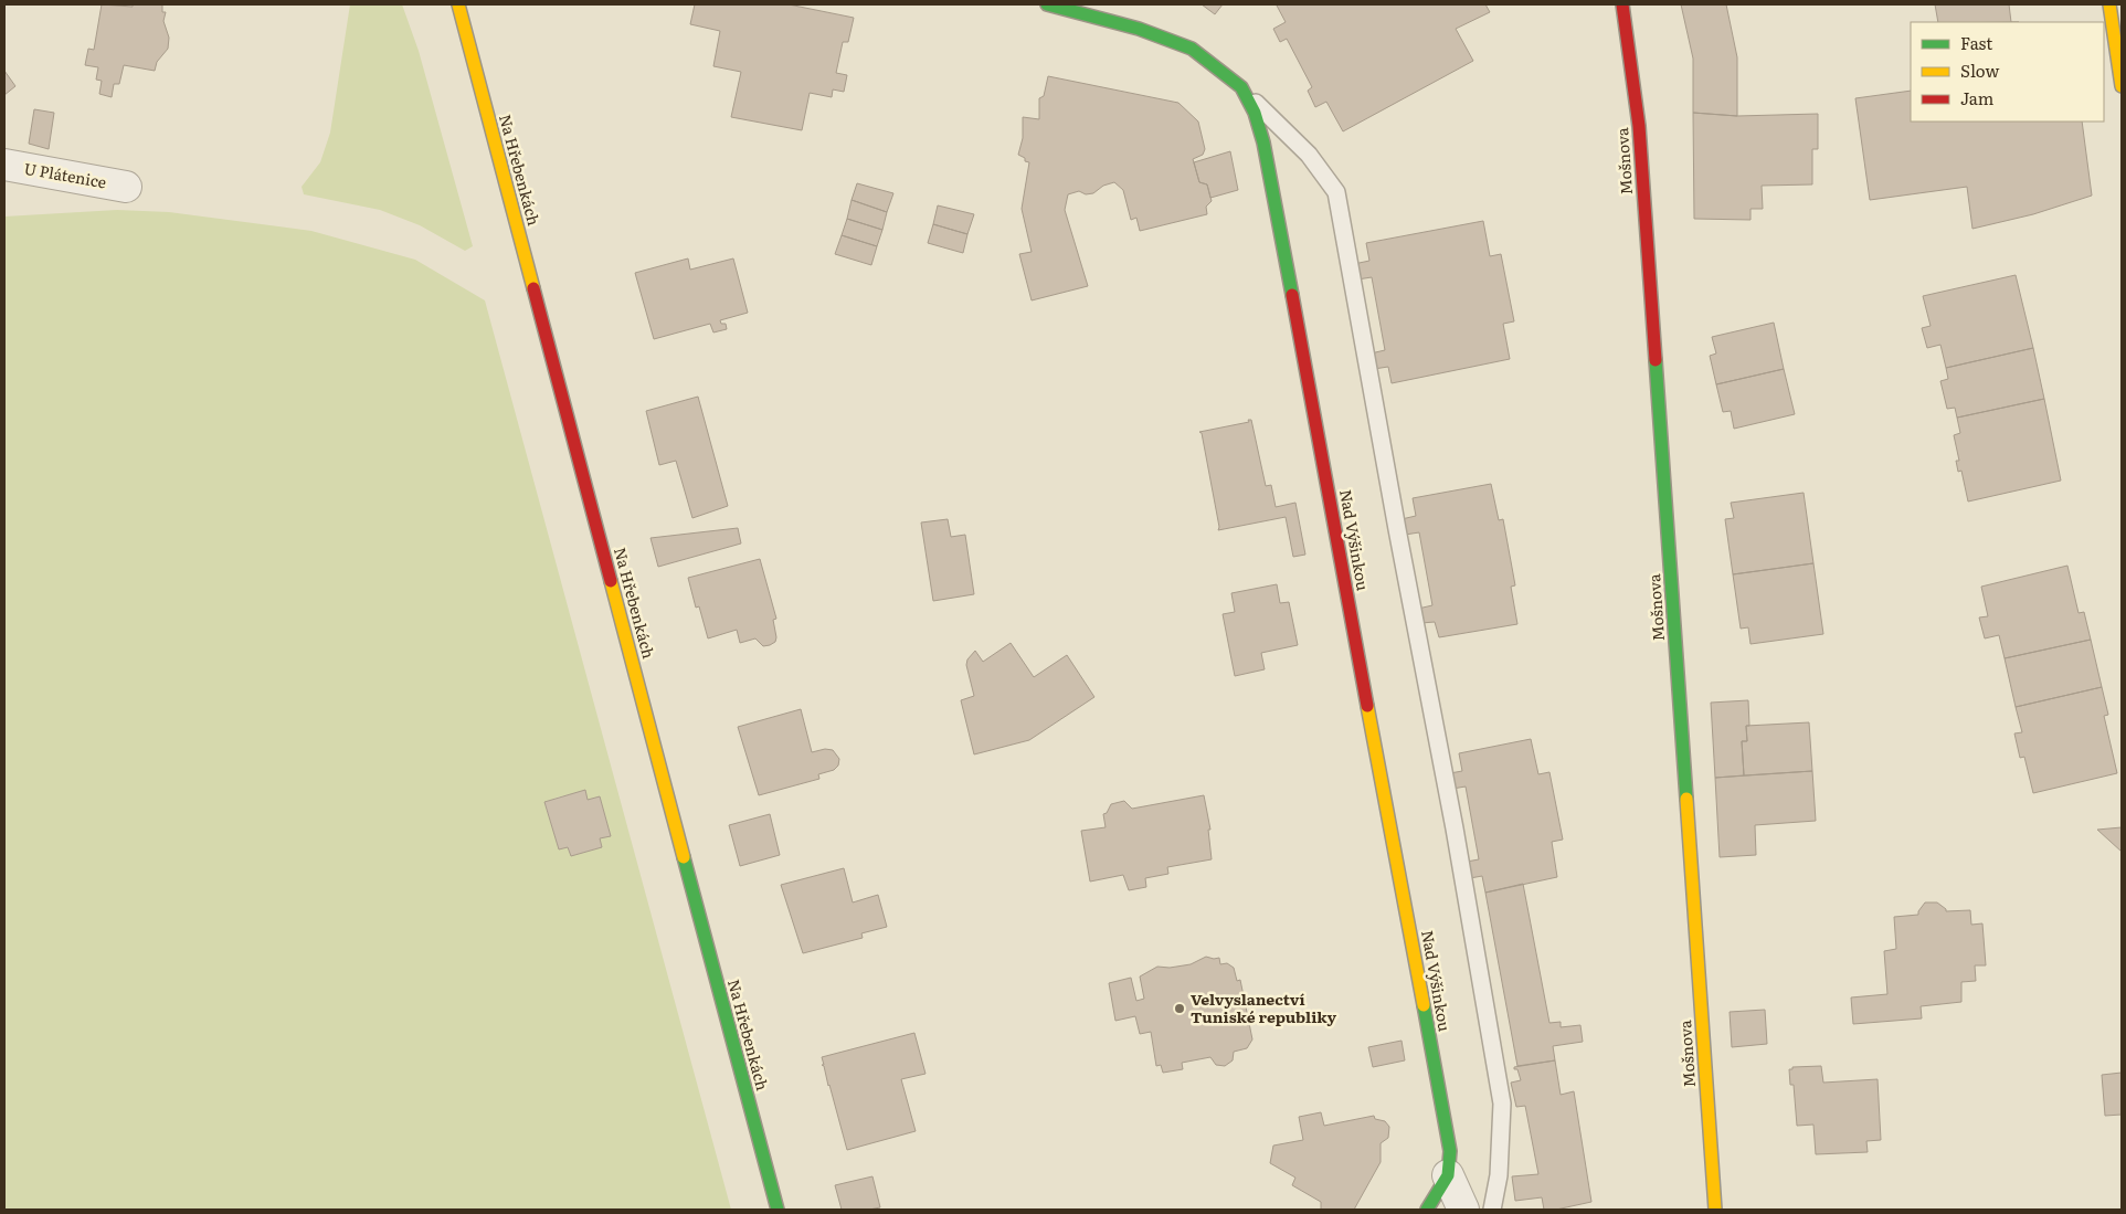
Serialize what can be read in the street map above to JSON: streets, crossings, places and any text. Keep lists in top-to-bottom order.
{
  "streets": {
    "street": [
      "Mošnova",
      "Na Hřebenkách",
      "U Plátenice",
      "Nad Výšinkou"
    ]
  },
  "places": ["Velvyslanectví Tuniské republiky"],
  "legend": ["Fast", "Slow", "Jam"]
}
